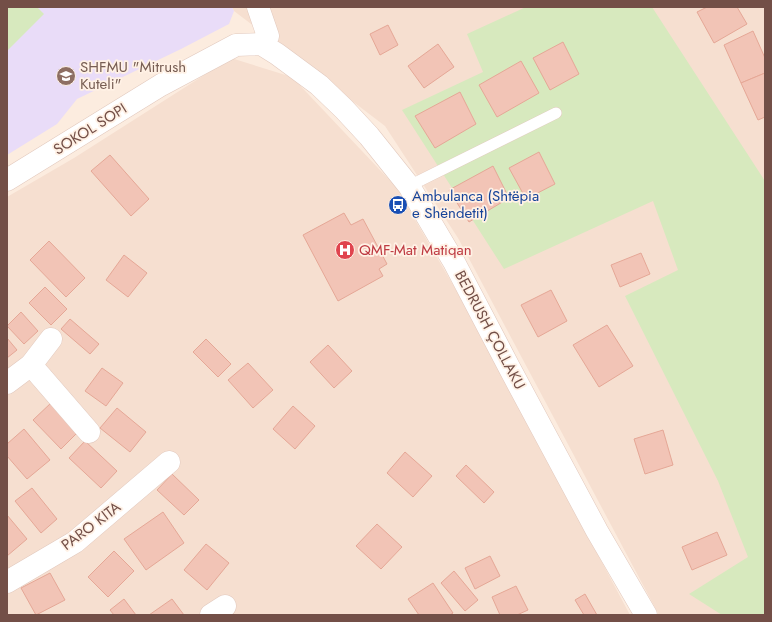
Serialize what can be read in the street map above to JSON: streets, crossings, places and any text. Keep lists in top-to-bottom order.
{
  "streets": {
    "street": ["SOKOL SOPI", "BEDRUSH ÇOLLAKU", "PARO KITA"]
  },
  "crossings": [
    ["SOKOL SOPI", "BEDRUSH ÇOLLAKU"]
  ],
  "places": {
    "school or university": ["SHFMU \"Mitrush Kuteli\""],
    "bus stop": ["Ambulanca (Shtëpia e Shëndetit)"],
    "hospital": ["QMF-Mat Matiqan"]
  }
}
